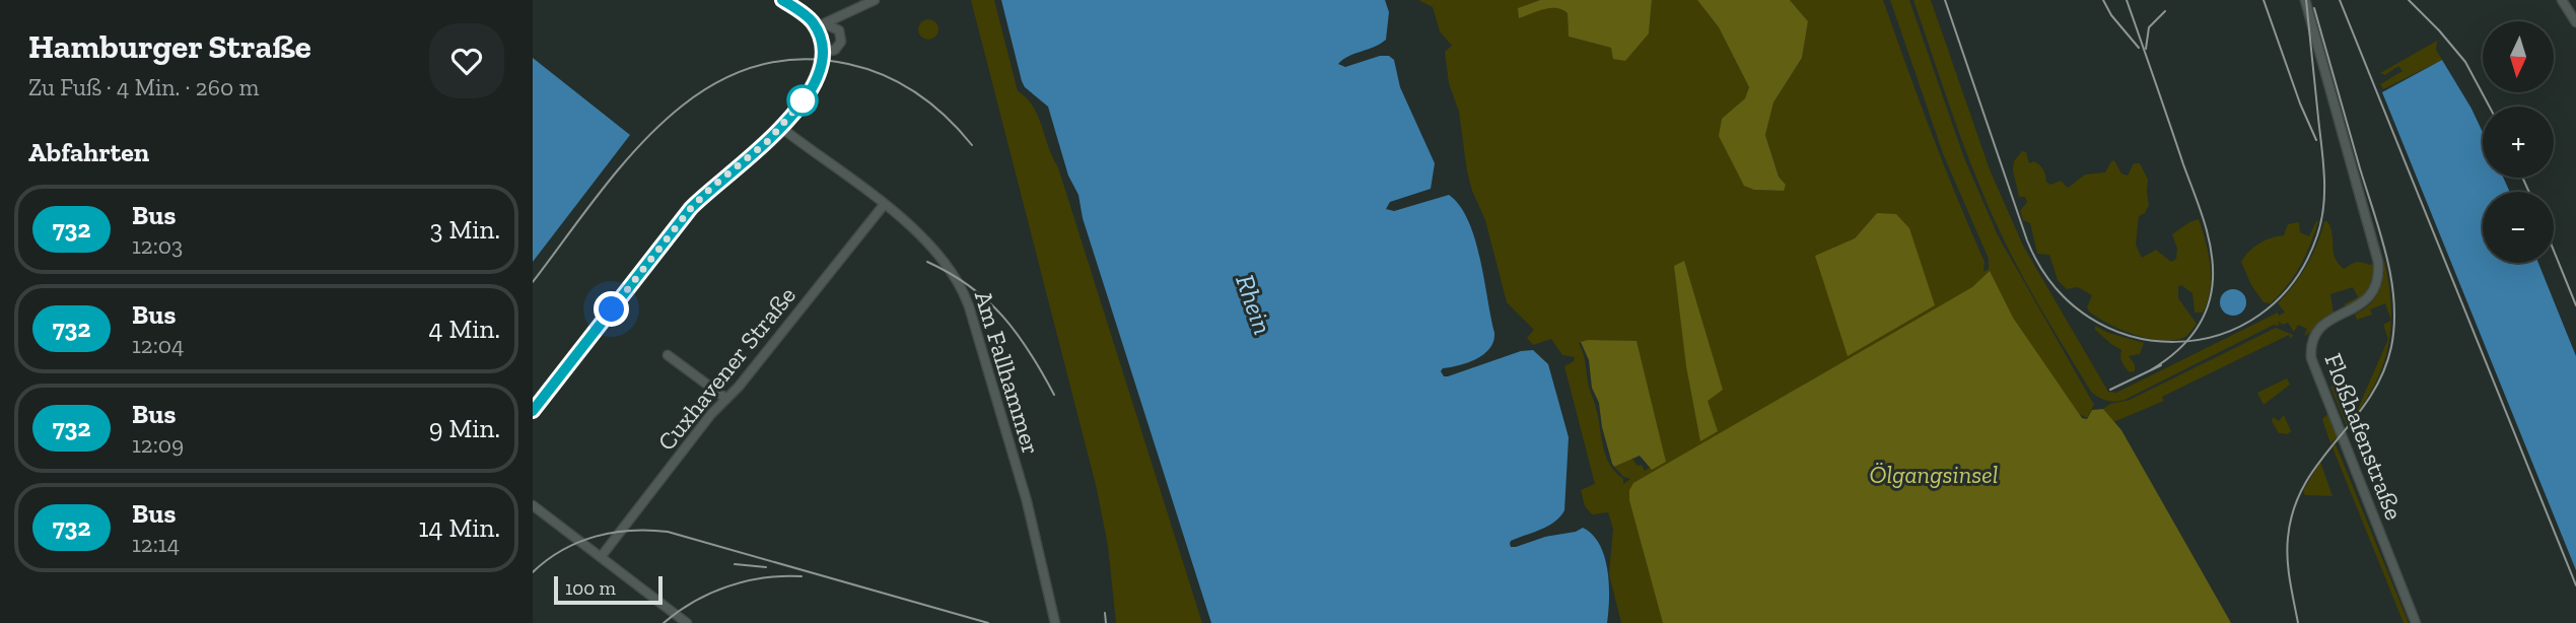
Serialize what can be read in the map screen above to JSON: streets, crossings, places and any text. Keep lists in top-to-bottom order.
{
  "streets": {
    "street": ["Cuxhavener Straße", "Am Fallhammer", "Floßhafenstraße"]
  },
  "crossings": [
    ["Cuxhavener Straße", "Am Fallhammer"]
  ],
  "water": ["Rhein"],
  "parks": ["Ölgangsinsel"],
  "lines": ["bus line 732"],
  "scale_bar": "100 m",
  "north": "bottom",
  "page": {
    "heading": [
      ["Hamburger Straße", "Zu Fuß · 4 Min. · 260 m"],
      "Abfahrten"
    ],
    "map_buttons": ["+", "−"],
    "list": [
      {
        "mark": "732",
        "name": "Bus",
        "note": "12:03",
        "value": "3 Min."
      },
      {
        "mark": "732",
        "name": "Bus",
        "note": "12:04",
        "value": "4 Min."
      },
      {
        "mark": "732",
        "name": "Bus",
        "note": "12:09",
        "value": "9 Min."
      },
      {
        "mark": "732",
        "name": "Bus",
        "note": "12:14",
        "value": "14 Min."
      }
    ],
    "scale": "100 m"
  }
}
